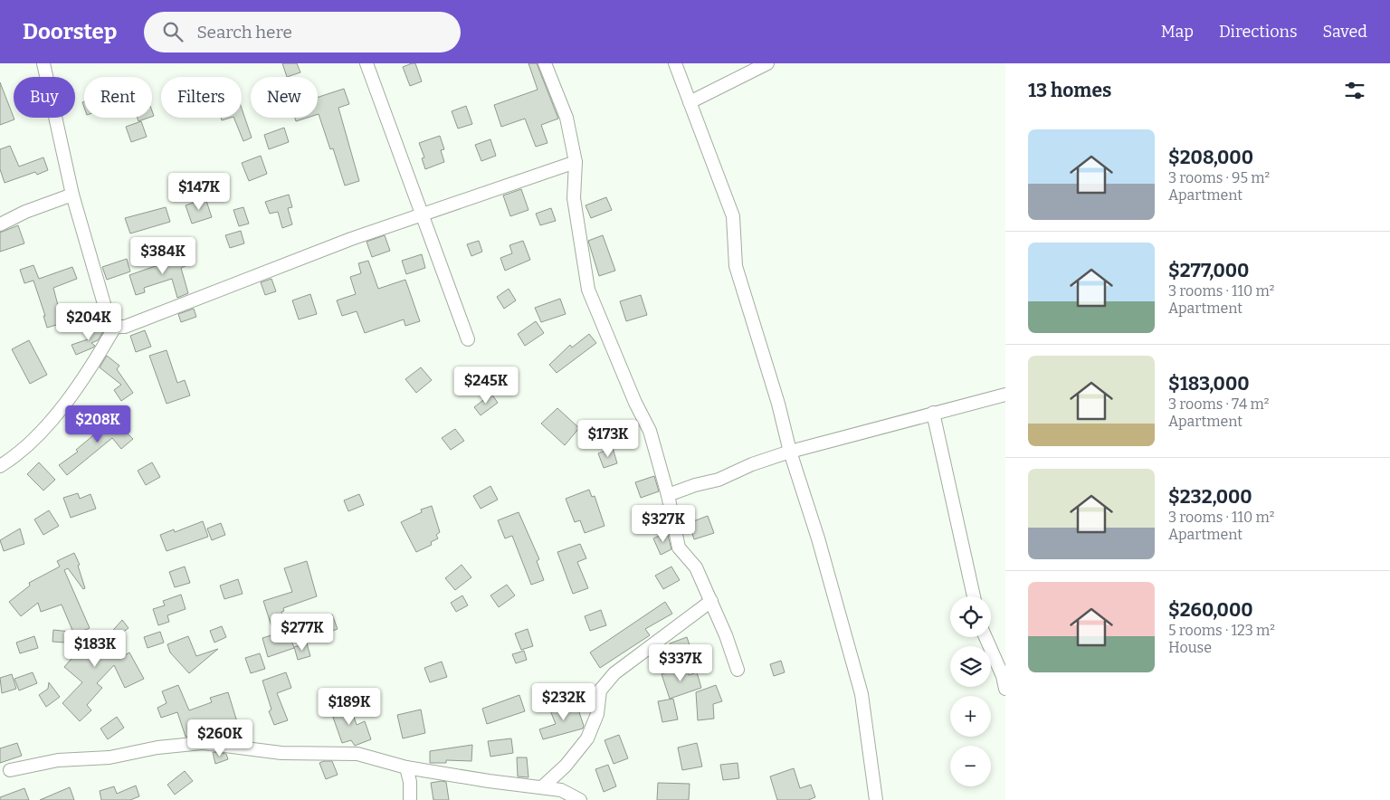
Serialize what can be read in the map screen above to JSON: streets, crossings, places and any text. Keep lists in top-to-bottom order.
{
  "page": {
    "header": "Doorstep",
    "search": "Search here",
    "nav": ["Map", "Directions", "Saved"],
    "heading": "13 homes",
    "chip": [
      "Buy",
      "Rent",
      "Filters",
      "New"
    ],
    "list": [
      {
        "name": "$208,000",
        "note": "3 rooms · 95 m² · Apartment"
      },
      {
        "name": "$277,000",
        "note": "3 rooms · 110 m² · Apartment"
      },
      {
        "name": "$183,000",
        "note": "3 rooms · 74 m² · Apartment"
      },
      {
        "name": "$232,000",
        "note": "3 rooms · 110 m² · Apartment"
      },
      {
        "name": "$260,000",
        "note": "5 rooms · 123 m² · House"
      }
    ],
    "price": [
      "$147K",
      "$384K",
      "$204K",
      "$245K",
      "$208K",
      "$173K",
      "$327K",
      "$277K",
      "$183K",
      "$337K",
      "$232K",
      "$189K",
      "$260K"
    ],
    "map_buttons": ["+", "−"]
  }
}
